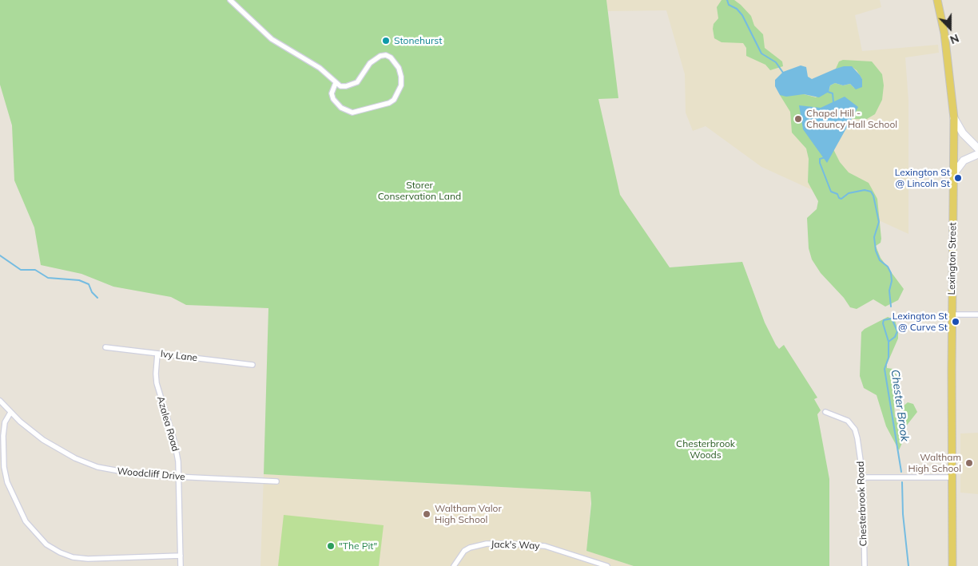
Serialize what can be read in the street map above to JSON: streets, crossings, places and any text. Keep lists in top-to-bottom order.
{
  "streets": {
    "main road": ["Lexington Street"],
    "street": [
      "Ivy Lane",
      "Azalea Road",
      "Woodcliff Drive",
      "Chesterbrook Road",
      "Jack's Way"
    ]
  },
  "crossings": [
    ["Ivy Lane", "Azalea Road"],
    ["Azalea Road", "Woodcliff Drive"]
  ],
  "water": ["Chester Brook"],
  "parks": ["Storer Conservation Land", "Chesterbrook Woods"],
  "places": [
    "Stonehurst",
    "Chapel Hill - Chauncy Hall School",
    "Lexington St @ Lincoln St",
    "Lexington St @ Curve St",
    "Waltham High School",
    "Waltham Valor High School",
    "\"The Pit\""
  ],
  "north": "bottom"
}
